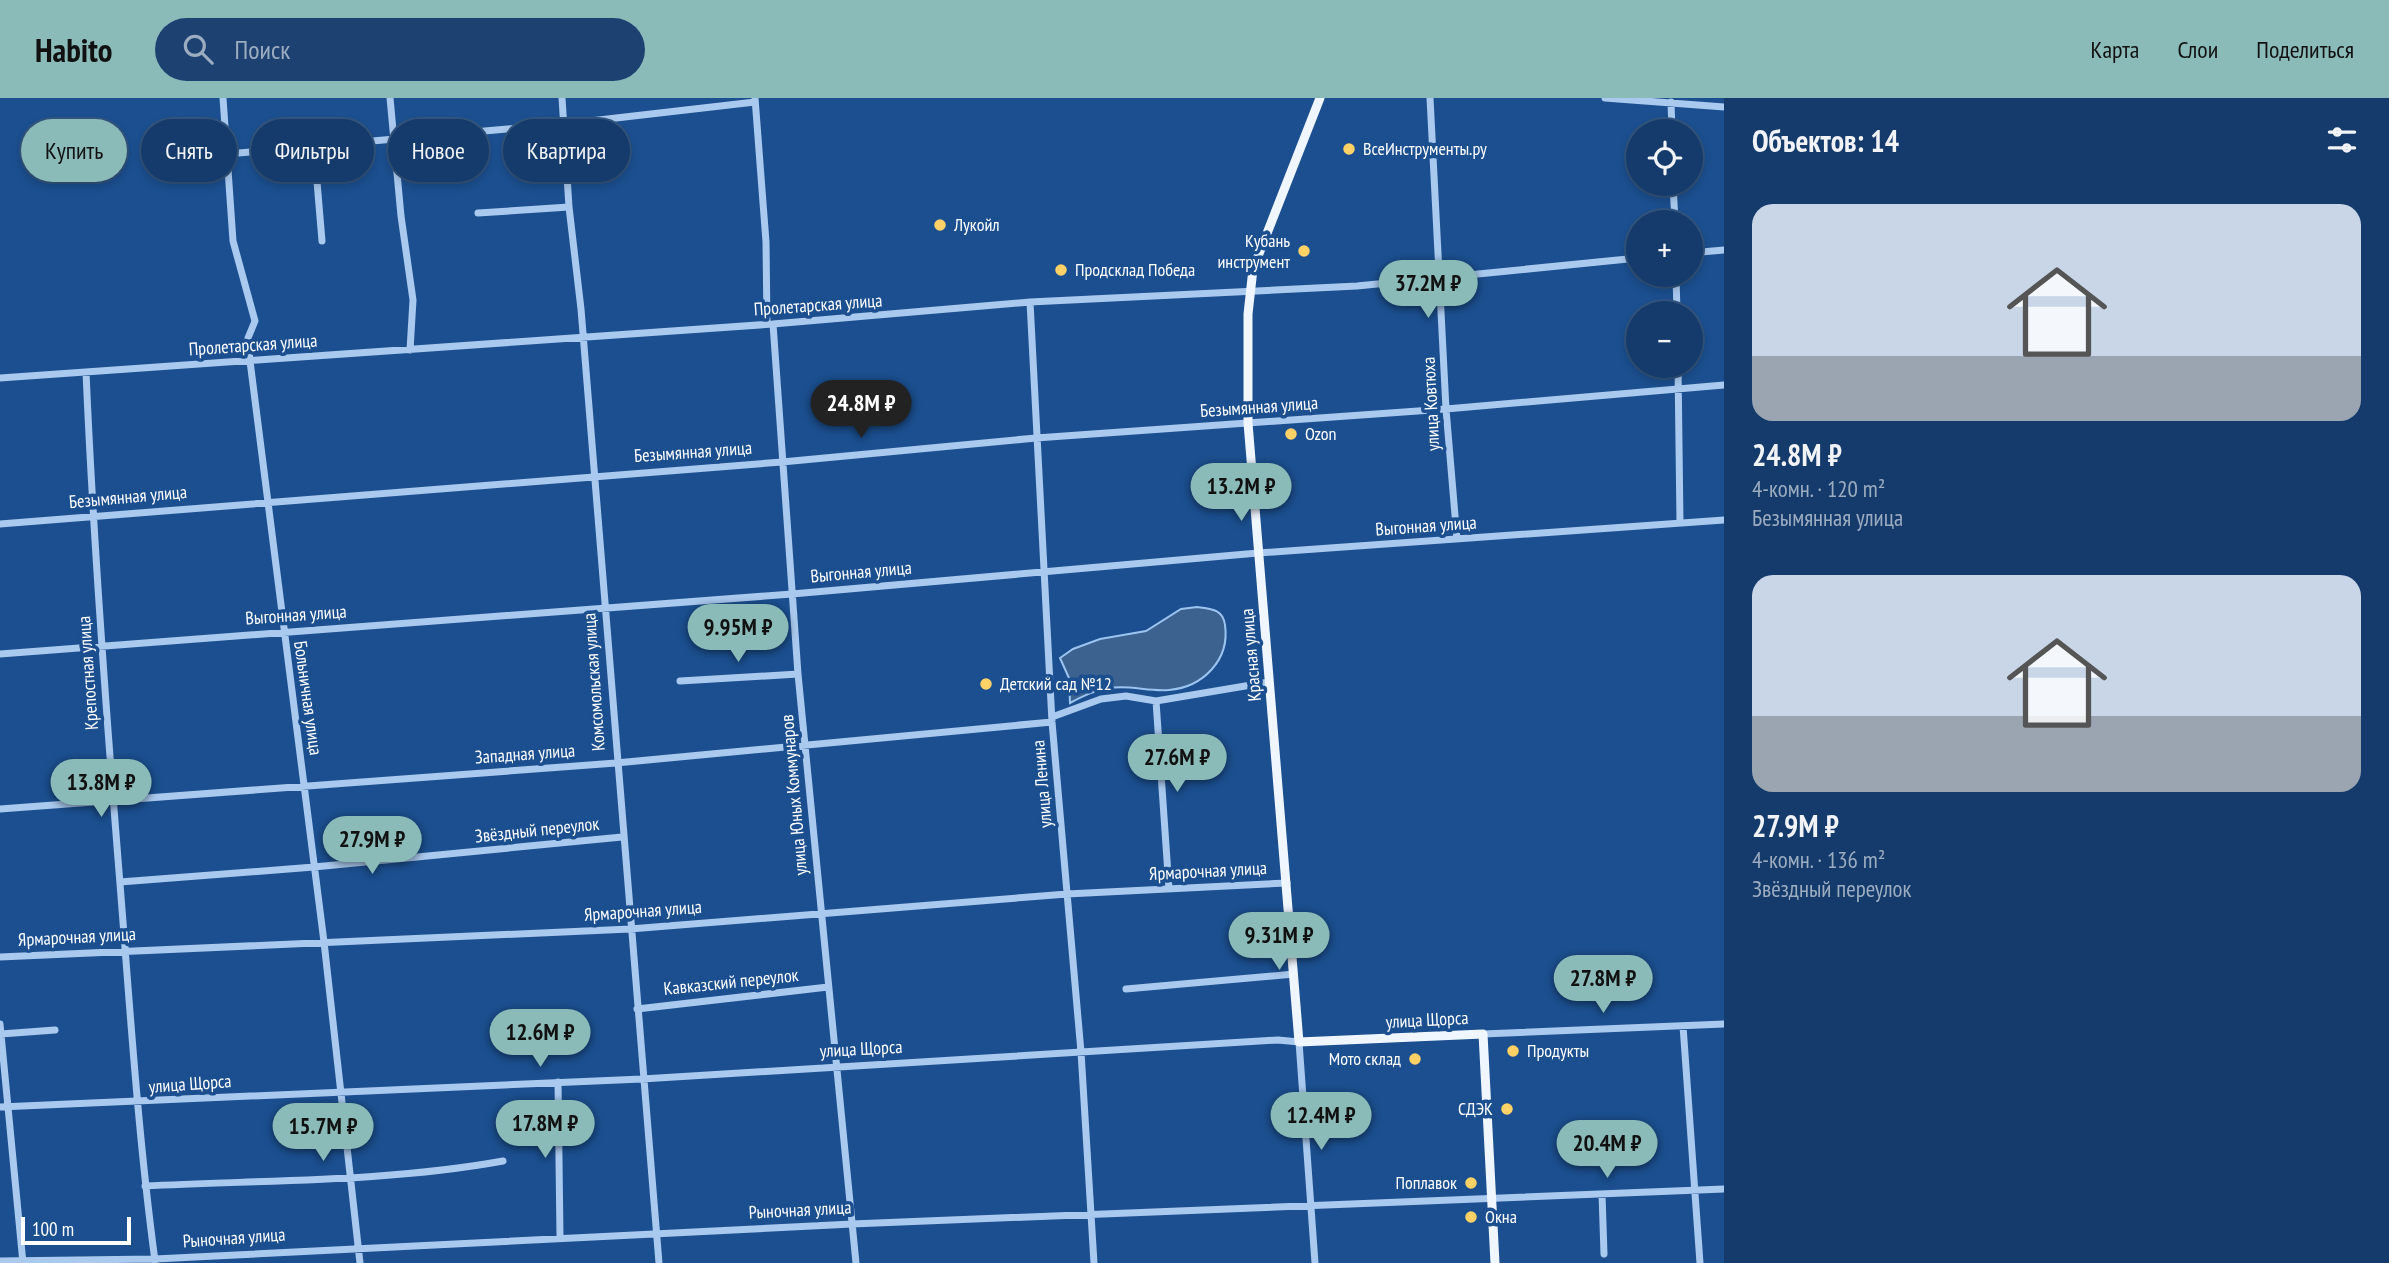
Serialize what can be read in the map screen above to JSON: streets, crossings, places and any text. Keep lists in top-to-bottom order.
{
  "streets": {
    "main road": ["Красная улица", "улица Щорса"],
    "street": [
      "Пролетарская улица",
      "улица Ковтюха",
      "Безымянная улица",
      "Выгонная улица",
      "Крепостная улица",
      "Комсомольская улица",
      "Больничная улица",
      "Западная улица",
      "улица Ленина",
      "улица Юных Коммунаров",
      "Звёздный переулок",
      "Ярмарочная улица",
      "Кавказский переулок",
      "Рыночная улица"
    ]
  },
  "crossings": [
    ["Пролетарская улица", "улица Ковтюха"],
    ["Пролетарская улица", "Красная улица"],
    ["Пролетарская улица", "Крепостная улица"],
    ["Пролетарская улица", "Комсомольская улица"],
    ["Пролетарская улица", "Больничная улица"],
    ["Пролетарская улица", "улица Ленина"],
    ["Пролетарская улица", "улица Юных Коммунаров"],
    ["улица Ковтюха", "Безымянная улица"],
    ["улица Ковтюха", "Выгонная улица"],
    ["Безымянная улица", "Красная улица"],
    ["Безымянная улица", "Крепостная улица"],
    ["Безымянная улица", "Комсомольская улица"],
    ["Безымянная улица", "Больничная улица"],
    ["Безымянная улица", "улица Ленина"],
    ["Безымянная улица", "улица Юных Коммунаров"],
    ["Выгонная улица", "Красная улица"],
    ["Выгонная улица", "Крепостная улица"],
    ["Выгонная улица", "Комсомольская улица"],
    ["Выгонная улица", "Больничная улица"],
    ["Выгонная улица", "улица Ленина"],
    ["Выгонная улица", "улица Юных Коммунаров"],
    ["Красная улица", "Западная улица"],
    ["Красная улица", "Ярмарочная улица"],
    ["Красная улица", "улица Щорса"],
    ["Красная улица", "Рыночная улица"],
    ["Крепостная улица", "Западная улица"],
    ["Крепостная улица", "Звёздный переулок"],
    ["Крепостная улица", "Ярмарочная улица"],
    ["Крепостная улица", "улица Щорса"],
    ["Крепостная улица", "Рыночная улица"],
    ["Комсомольская улица", "Западная улица"],
    ["Комсомольская улица", "Звёздный переулок"],
    ["Комсомольская улица", "Ярмарочная улица"],
    ["Комсомольская улица", "Кавказский переулок"],
    ["Комсомольская улица", "улица Щорса"],
    ["Комсомольская улица", "Рыночная улица"],
    ["Больничная улица", "Западная улица"],
    ["Больничная улица", "Звёздный переулок"],
    ["Больничная улица", "Ярмарочная улица"],
    ["Больничная улица", "улица Щорса"],
    ["Больничная улица", "Рыночная улица"],
    ["Западная улица", "улица Ленина"],
    ["Западная улица", "улица Юных Коммунаров"],
    ["улица Ленина", "Ярмарочная улица"],
    ["улица Ленина", "улица Щорса"],
    ["улица Ленина", "Рыночная улица"],
    ["улица Юных Коммунаров", "Ярмарочная улица"],
    ["улица Юных Коммунаров", "Кавказский переулок"],
    ["улица Юных Коммунаров", "улица Щорса"],
    ["улица Юных Коммунаров", "Рыночная улица"]
  ],
  "places": [
    "ВсеИнструменты.ру",
    "Лукойл",
    "Кубань инструмент",
    "Продсклад Победа",
    "Ozon",
    "Детский сад №12",
    "Продукты",
    "Мото склад",
    "СДЭК",
    "Поплавок",
    "Окна"
  ],
  "scale_bar": "100 m",
  "page": {
    "header": "Habito",
    "search": "Поиск",
    "nav": ["Карта", "Слои", "Поделиться"],
    "heading": "Объектов: 14",
    "map_buttons": ["+", "−"],
    "chip": [
      "Купить",
      "Снять",
      "Фильтры",
      "Новое",
      "Квартира"
    ],
    "list": [
      {
        "name": "24.8M ₽",
        "note": "4-комн. · 120 m² · Безымянная улица"
      },
      {
        "name": "27.9M ₽",
        "note": "4-комн. · 136 m² · Звёздный переулок"
      }
    ],
    "price": [
      "37.2M ₽",
      "24.8M ₽",
      "13.2M ₽",
      "9.95M ₽",
      "27.6M ₽",
      "13.8M ₽",
      "27.9M ₽",
      "9.31M ₽",
      "27.8M ₽",
      "12.6M ₽",
      "12.4M ₽",
      "17.8M ₽",
      "15.7M ₽",
      "20.4M ₽"
    ],
    "scale": "100 m"
  }
}
